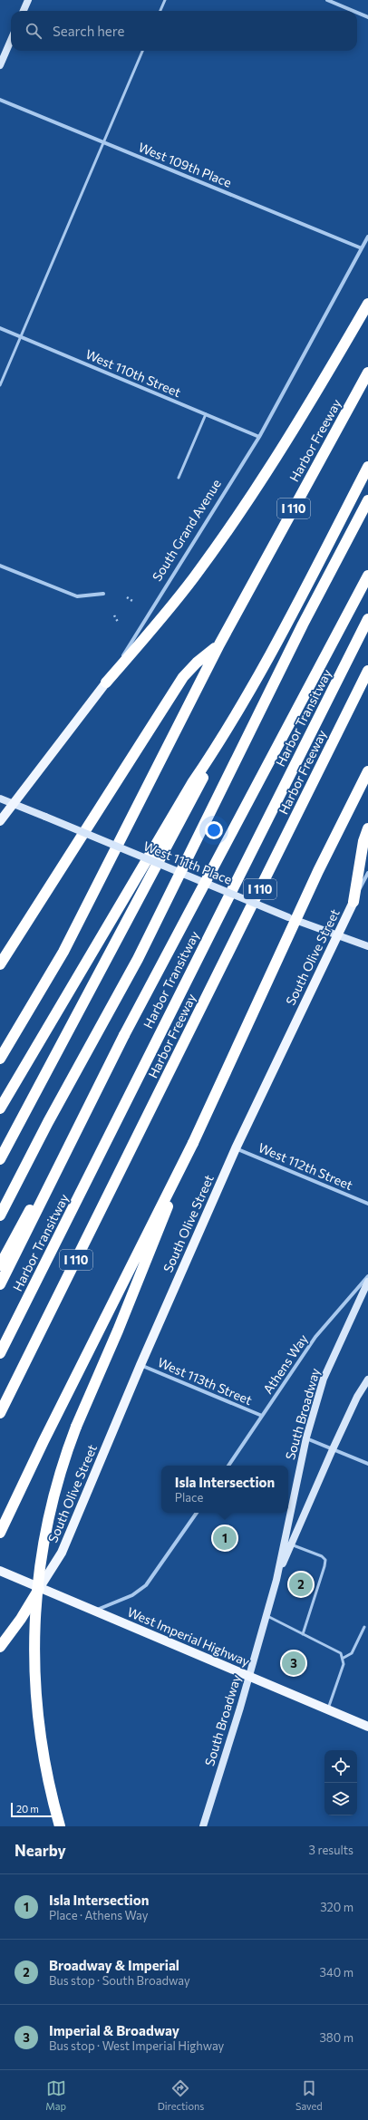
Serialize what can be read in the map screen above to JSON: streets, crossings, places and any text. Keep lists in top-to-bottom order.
{
  "streets": {
    "highway": ["Harbor Freeway", "I 110", "Harbor Transitway"],
    "main road": [
      "South Grand Avenue",
      "West 111th Place",
      "South Olive Street",
      "South Broadway",
      "West Imperial Highway"
    ],
    "street": [
      "West 109th Place",
      "West 110th Street",
      "West 112th Street",
      "Athens Way",
      "West 113th Street"
    ]
  },
  "crossings": [
    ["West 109th Place", "South Grand Avenue"],
    ["West 110th Street", "South Grand Avenue"],
    ["South Grand Avenue", "West 111th Place"],
    ["West 111th Place", "South Olive Street"],
    ["South Olive Street", "West 112th Street"],
    ["South Olive Street", "West 113th Street"],
    ["South Olive Street", "West Imperial Highway"],
    ["Athens Way", "West 113th Street"],
    ["South Broadway", "West Imperial Highway"]
  ],
  "scale_bar": "20 m",
  "page": {
    "search": "Search here",
    "popup": ["Isla Intersection", "Place"],
    "pins": ["1", "2", "3"],
    "scale": "20 m",
    "heading": ["Nearby", "3 results"],
    "list": [
      {
        "mark": "1",
        "name": "Isla Intersection",
        "note": "Place · Athens Way",
        "value": "320 m"
      },
      {
        "mark": "2",
        "name": "Broadway & Imperial",
        "note": "Bus stop · South Broadway",
        "value": "340 m"
      },
      {
        "mark": "3",
        "name": "Imperial & Broadway",
        "note": "Bus stop · West Imperial Highway",
        "value": "380 m"
      }
    ],
    "nav": ["Map", "Directions", "Saved"]
  }
}
